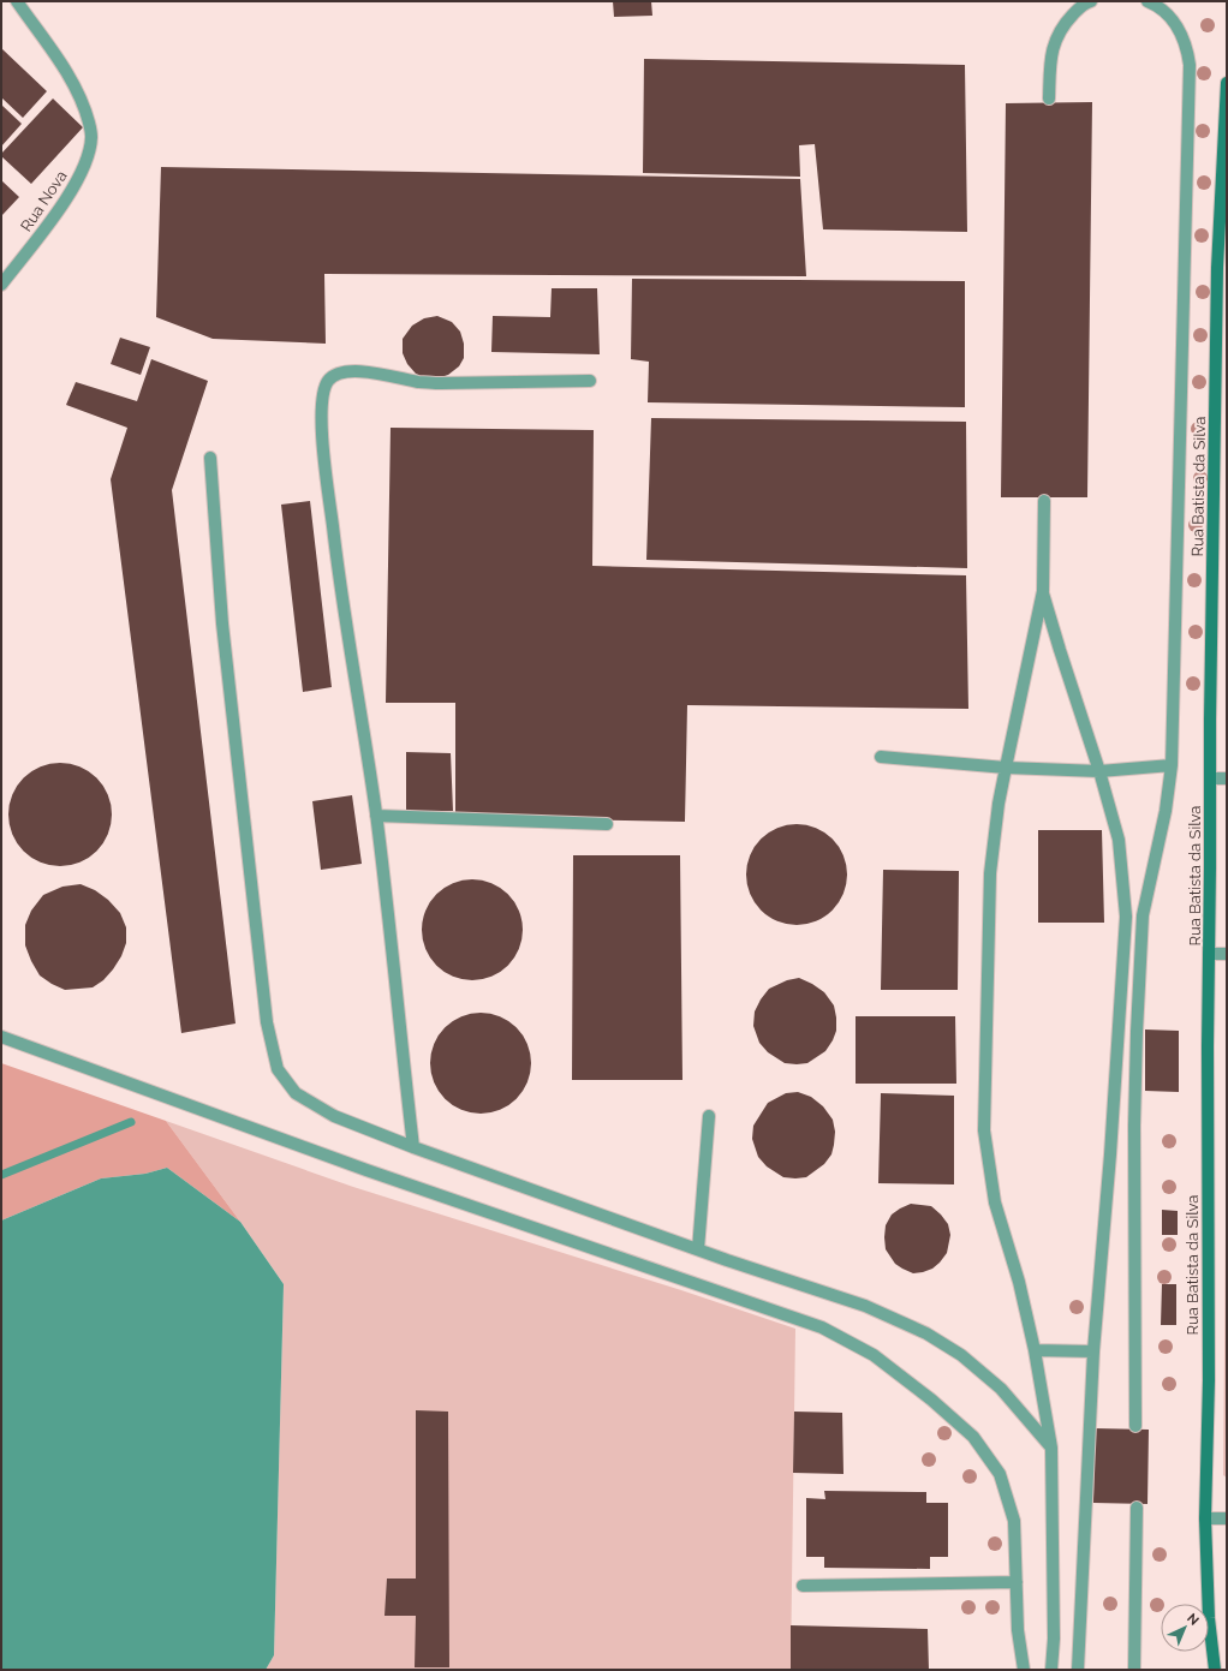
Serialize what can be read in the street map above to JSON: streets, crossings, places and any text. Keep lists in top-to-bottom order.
{
  "streets": {
    "main road": ["Rua Batista da Silva"],
    "street": ["Rua Nova"]
  },
  "north": "top right"
}
